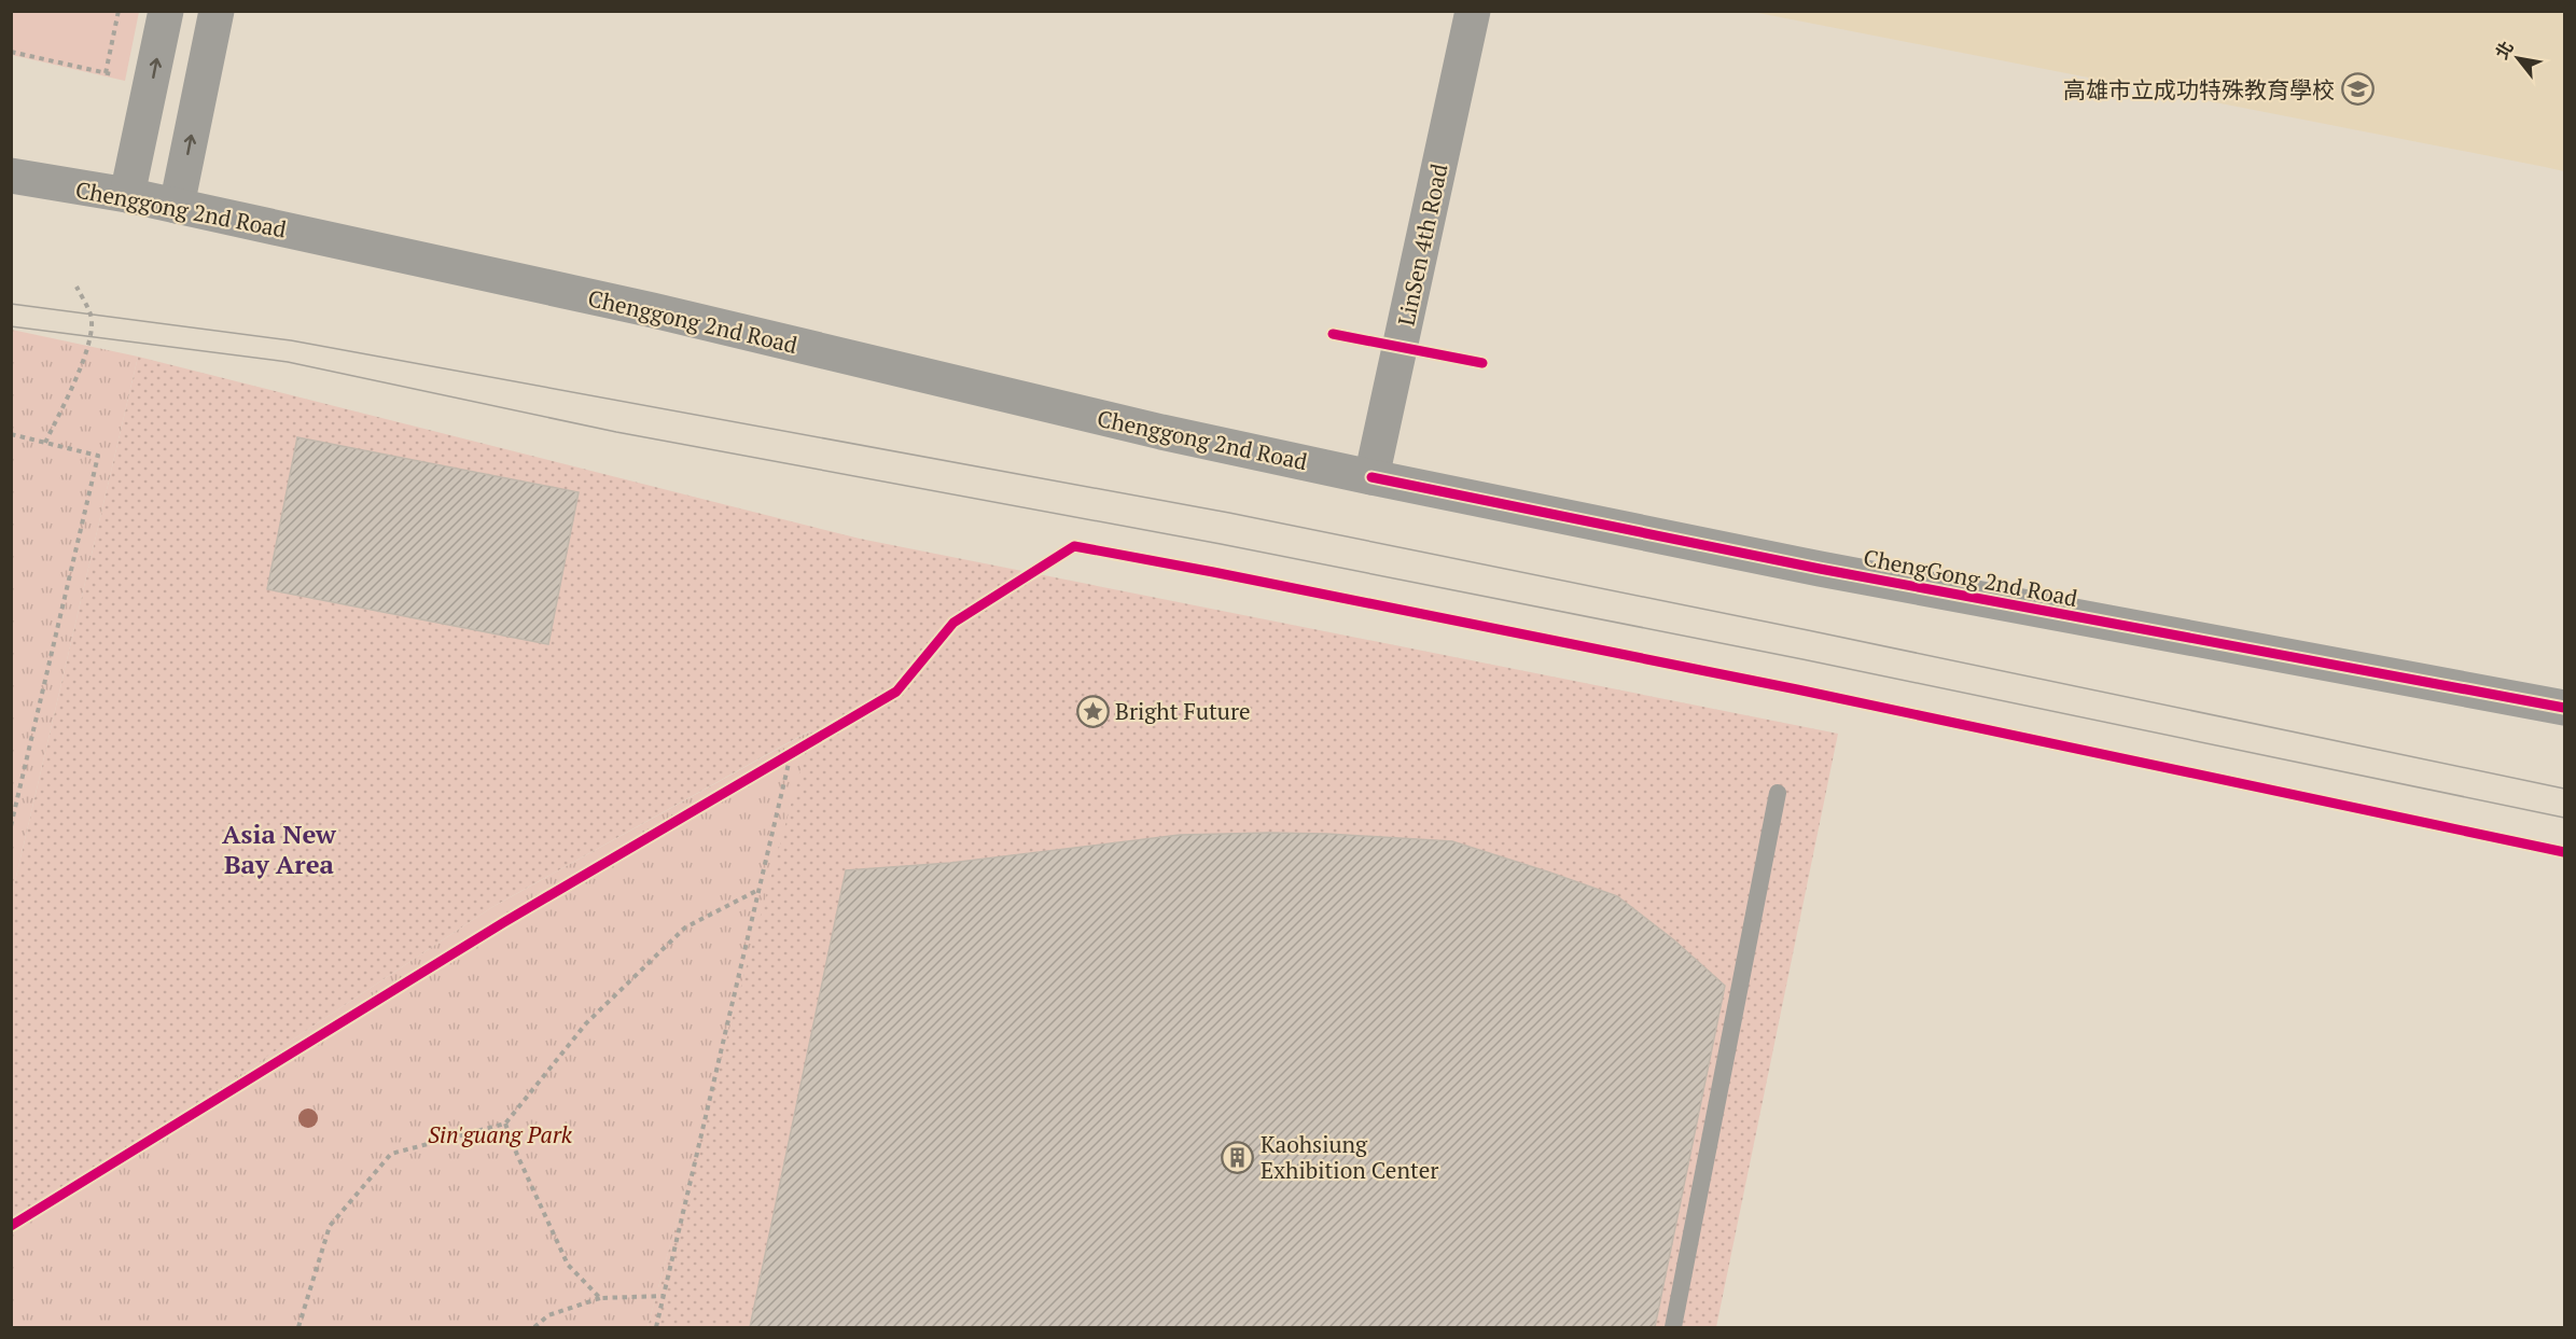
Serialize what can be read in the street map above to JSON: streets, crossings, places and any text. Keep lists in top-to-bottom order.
{
  "streets": {
    "street": ["Chenggong 2nd Road", "LinSen 4th Road", "ChengGong 2nd Road"]
  },
  "crossings": [
    ["Chenggong 2nd Road", "LinSen 4th Road"],
    ["Chenggong 2nd Road", "ChengGong 2nd Road"],
    ["LinSen 4th Road", "ChengGong 2nd Road"]
  ],
  "districts": ["Asia New Bay Area"],
  "parks": ["Sin'guang Park"],
  "places": {
    "school or university": ["高雄市立成功特殊教育學校"],
    "place": ["Bright Future"],
    "building": ["Kaohsiung Exhibition Center"]
  },
  "north": "top left"
}
